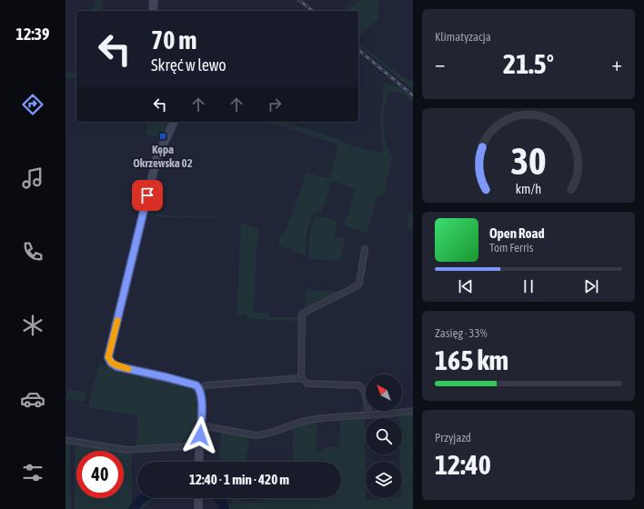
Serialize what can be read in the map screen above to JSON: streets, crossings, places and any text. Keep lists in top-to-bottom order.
{
  "places": {
    "transit": ["Kępa Okrzewska 02"]
  },
  "north": "top left",
  "page": {
    "tabs": "12:39",
    "tile": [
      "Klimatyzacja",
      ["Zasięg · 33%", "165 km"],
      ["Przyjazd", "12:40"]
    ],
    "turn": ["70 m", "Skręć w lewo"],
    "heat": ["−", "21.5°", "+"],
    "song": ["Open Road", "Tom Ferris"],
    "limit": "40",
    "trip": "12:40 · 1 min · 420 m",
    "gauge": ["30", "km/h"]
  }
}
